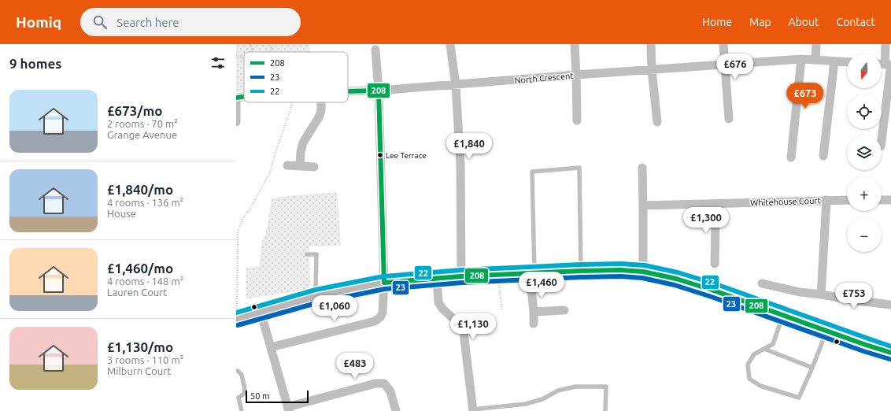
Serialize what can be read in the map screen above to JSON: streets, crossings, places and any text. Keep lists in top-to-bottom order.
{
  "streets": {
    "street": ["North Crescent", "Whitehouse Court"]
  },
  "places": ["Lee Terrace"],
  "lines": ["transit line 208", "transit line 22", "transit line 23"],
  "legend": ["208", "23", "22"],
  "scale_bar": "50 m",
  "north": "bottom",
  "page": {
    "header": "Homiq",
    "search": "Search here",
    "nav": [
      "Home",
      "Map",
      "About",
      "Contact"
    ],
    "heading": "9 homes",
    "map_buttons": ["+", "−"],
    "price": [
      "£676",
      "£673",
      "£1,840",
      "£1,300",
      "£1,460",
      "£753",
      "£1,060",
      "£1,130",
      "£483"
    ],
    "list": [
      {
        "name": "£673/mo",
        "note": "2 rooms · 70 m² · Grange Avenue"
      },
      {
        "name": "£1,840/mo",
        "note": "4 rooms · 136 m² · House"
      },
      {
        "name": "£1,460/mo",
        "note": "4 rooms · 148 m² · Lauren Court"
      },
      {
        "name": "£1,130/mo",
        "note": "3 rooms · 110 m² · Milburn Court"
      }
    ],
    "scale": "50 m"
  }
}
